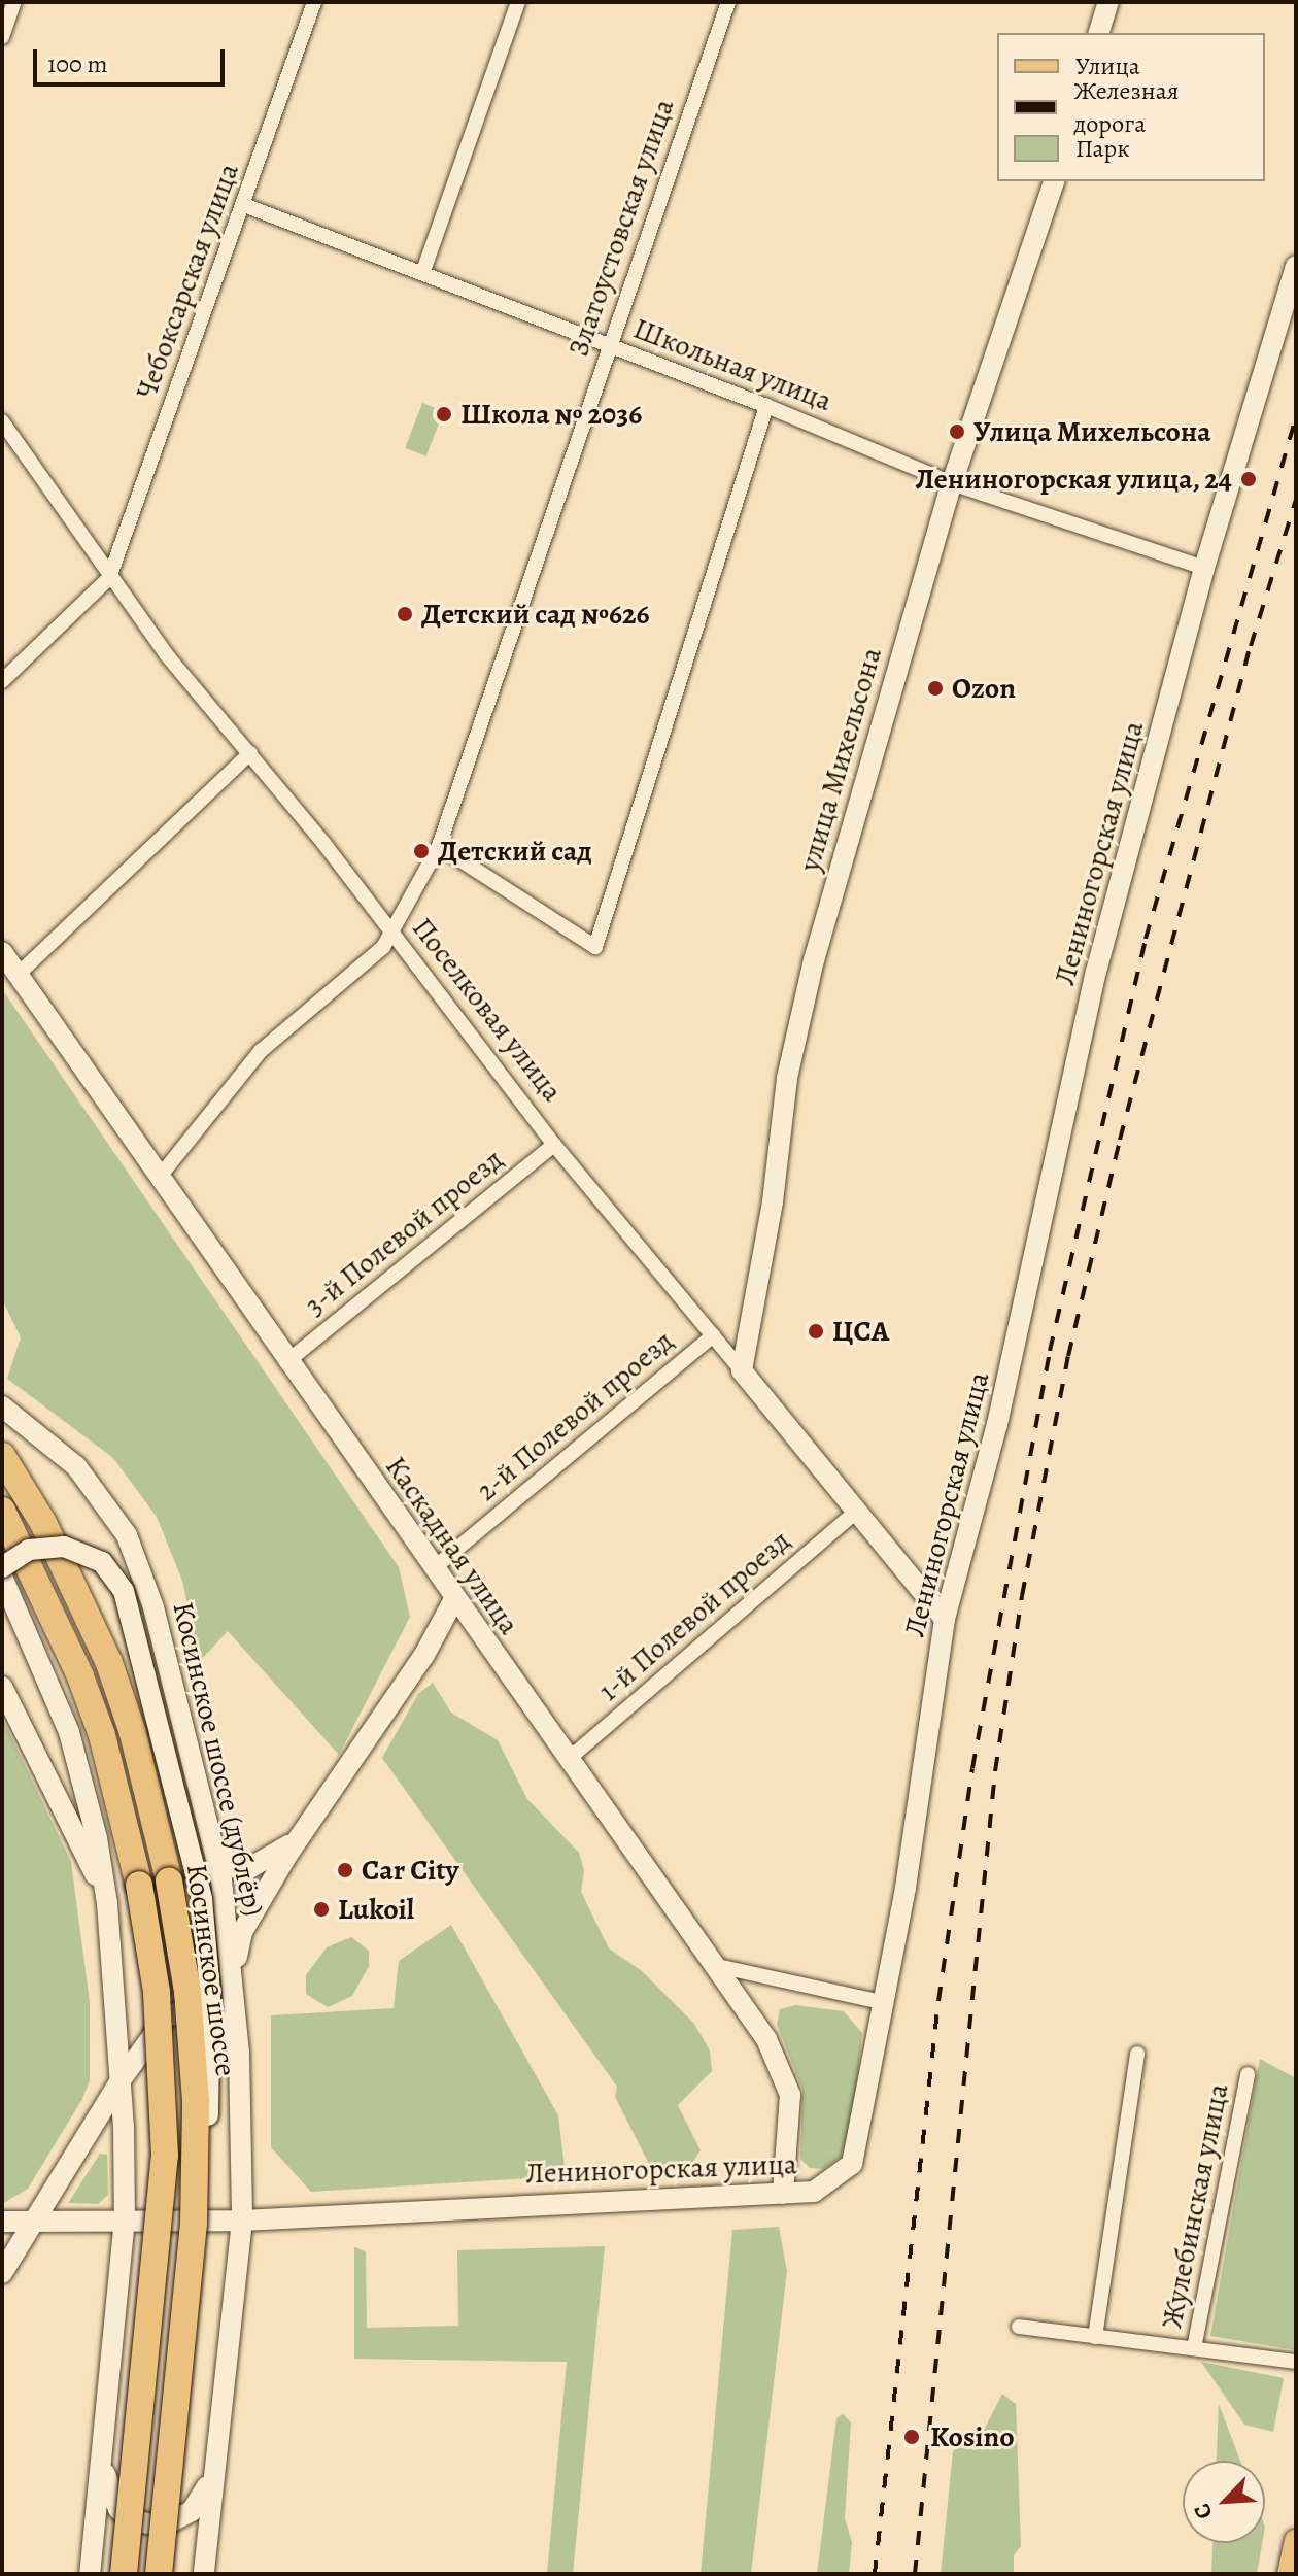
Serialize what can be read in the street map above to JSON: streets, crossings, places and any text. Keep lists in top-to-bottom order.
{
  "streets": {
    "highway": ["Косинское шоссе"],
    "street": [
      "Златоустовская улица",
      "Чебоксарская улица",
      "Школьная улица",
      "улица Михельсона",
      "Лениногорская улица",
      "Поселковая улица",
      "3-й Полевой проезд",
      "2-й Полевой проезд",
      "Каскадная улица",
      "1-й Полевой проезд",
      "Косинское шоссе (дублёр)",
      "Жулебинская улица"
    ]
  },
  "crossings": [
    ["Златоустовская улица", "Школьная улица"],
    ["Златоустовская улица", "Поселковая улица"],
    ["Златоустовская улица", "Каскадная улица"],
    ["Чебоксарская улица", "Школьная улица"],
    ["Чебоксарская улица", "Поселковая улица"],
    ["Школьная улица", "улица Михельсона"],
    ["Школьная улица", "Лениногорская улица"],
    ["улица Михельсона", "Поселковая улица"],
    ["Лениногорская улица", "Поселковая улица"],
    ["Лениногорская улица", "Каскадная улица"],
    ["Лениногорская улица", "Косинское шоссе (дублёр)"],
    ["Поселковая улица", "3-й Полевой проезд"],
    ["Поселковая улица", "2-й Полевой проезд"],
    ["Поселковая улица", "1-й Полевой проезд"],
    ["3-й Полевой проезд", "Каскадная улица"],
    ["2-й Полевой проезд", "Каскадная улица"],
    ["Каскадная улица", "1-й Полевой проезд"]
  ],
  "places": [
    "Школа № 2036",
    "Улица Михельсона",
    "Лениногорская улица, 24",
    "Детский сад №626",
    "Ozon",
    "Детский сад",
    "ЦСА",
    "Car City",
    "Lukoil",
    "Kosino"
  ],
  "legend": ["Улица", "Железная дорога", "Парк"],
  "scale_bar": "100 m",
  "north": "bottom left"
}
